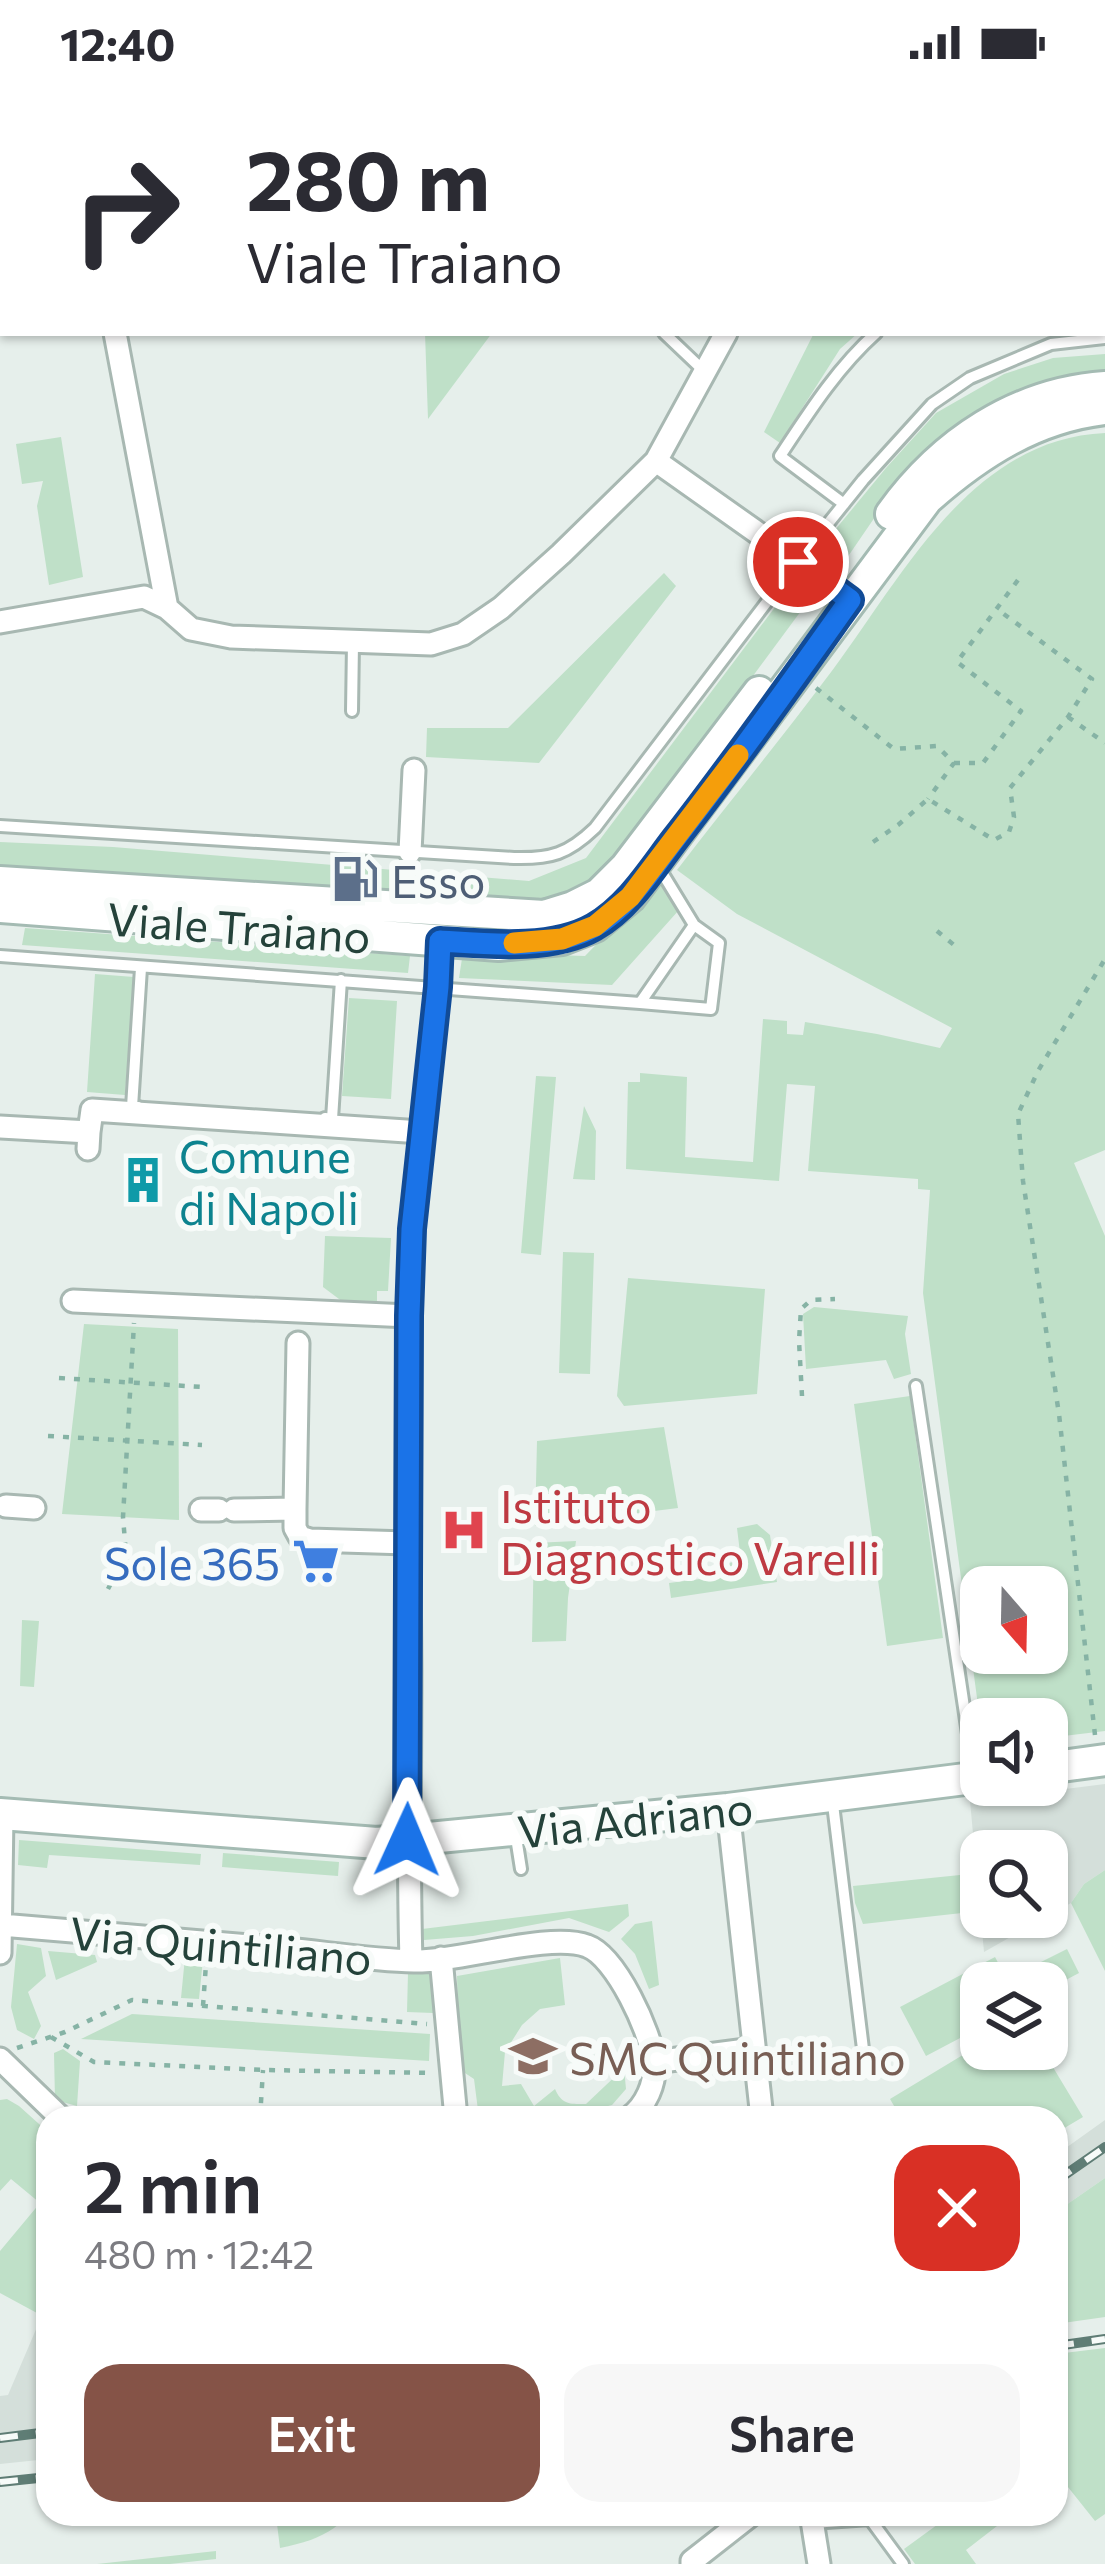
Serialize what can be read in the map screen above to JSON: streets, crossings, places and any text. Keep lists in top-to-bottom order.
{
  "streets": {
    "main road": ["Viale Traiano", "Via Adriano"],
    "street": ["Via Quintiliano"]
  },
  "places": {
    "fuel station": ["Esso"],
    "building": ["Comune di Napoli"],
    "hospital": ["Istituto Diagnostico Varelli"],
    "supermarket": ["Sole 365"],
    "school or university": ["SMC Quintiliano"]
  },
  "north": "bottom",
  "page": {
    "status": "12:40",
    "turn": ["280 m", "Viale Traiano"],
    "heading": ["2 min", "480 m · 12:42"],
    "buttons": ["Exit", "Share"]
  }
}
